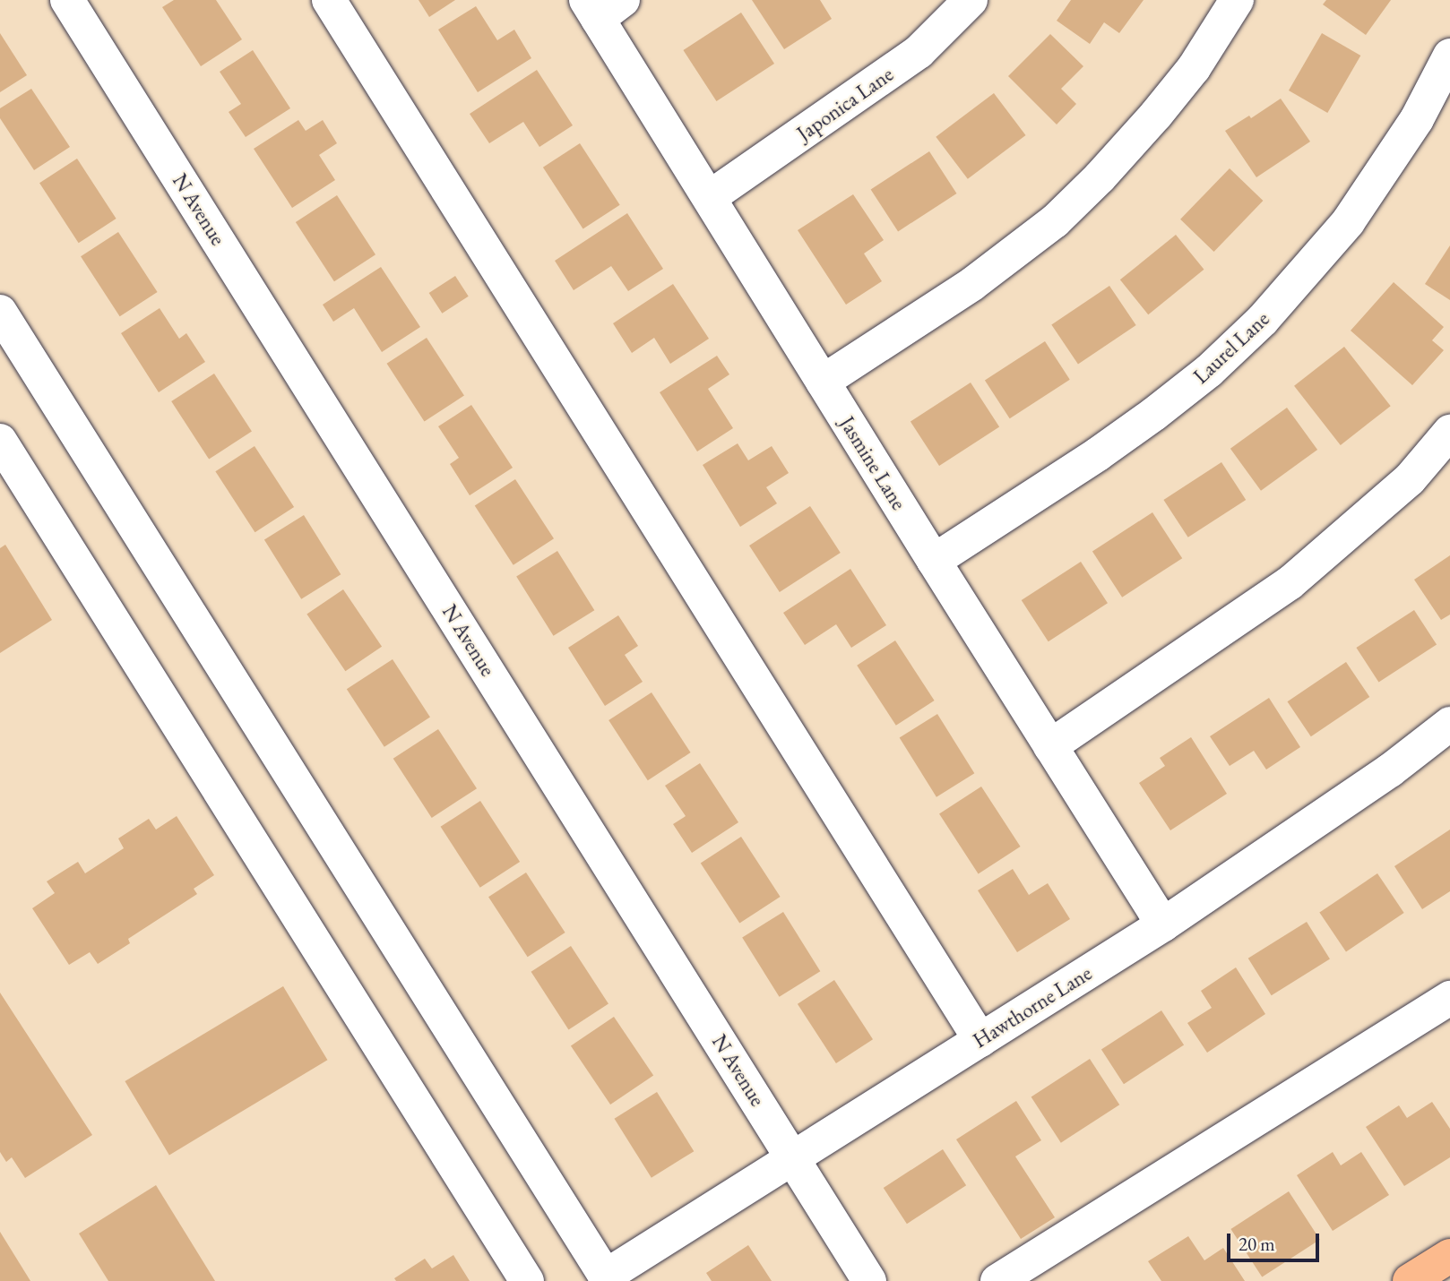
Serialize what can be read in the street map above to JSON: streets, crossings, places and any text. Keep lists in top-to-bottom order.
{
  "streets": {
    "street": [
      "Japonica Lane",
      "N Avenue",
      "Laurel Lane",
      "Jasmine Lane",
      "Hawthorne Lane"
    ]
  },
  "crossings": [
    ["Japonica Lane", "Jasmine Lane"],
    ["N Avenue", "Hawthorne Lane"],
    ["Laurel Lane", "Jasmine Lane"],
    ["Jasmine Lane", "Hawthorne Lane"]
  ],
  "scale_bar": "20 m"
}
